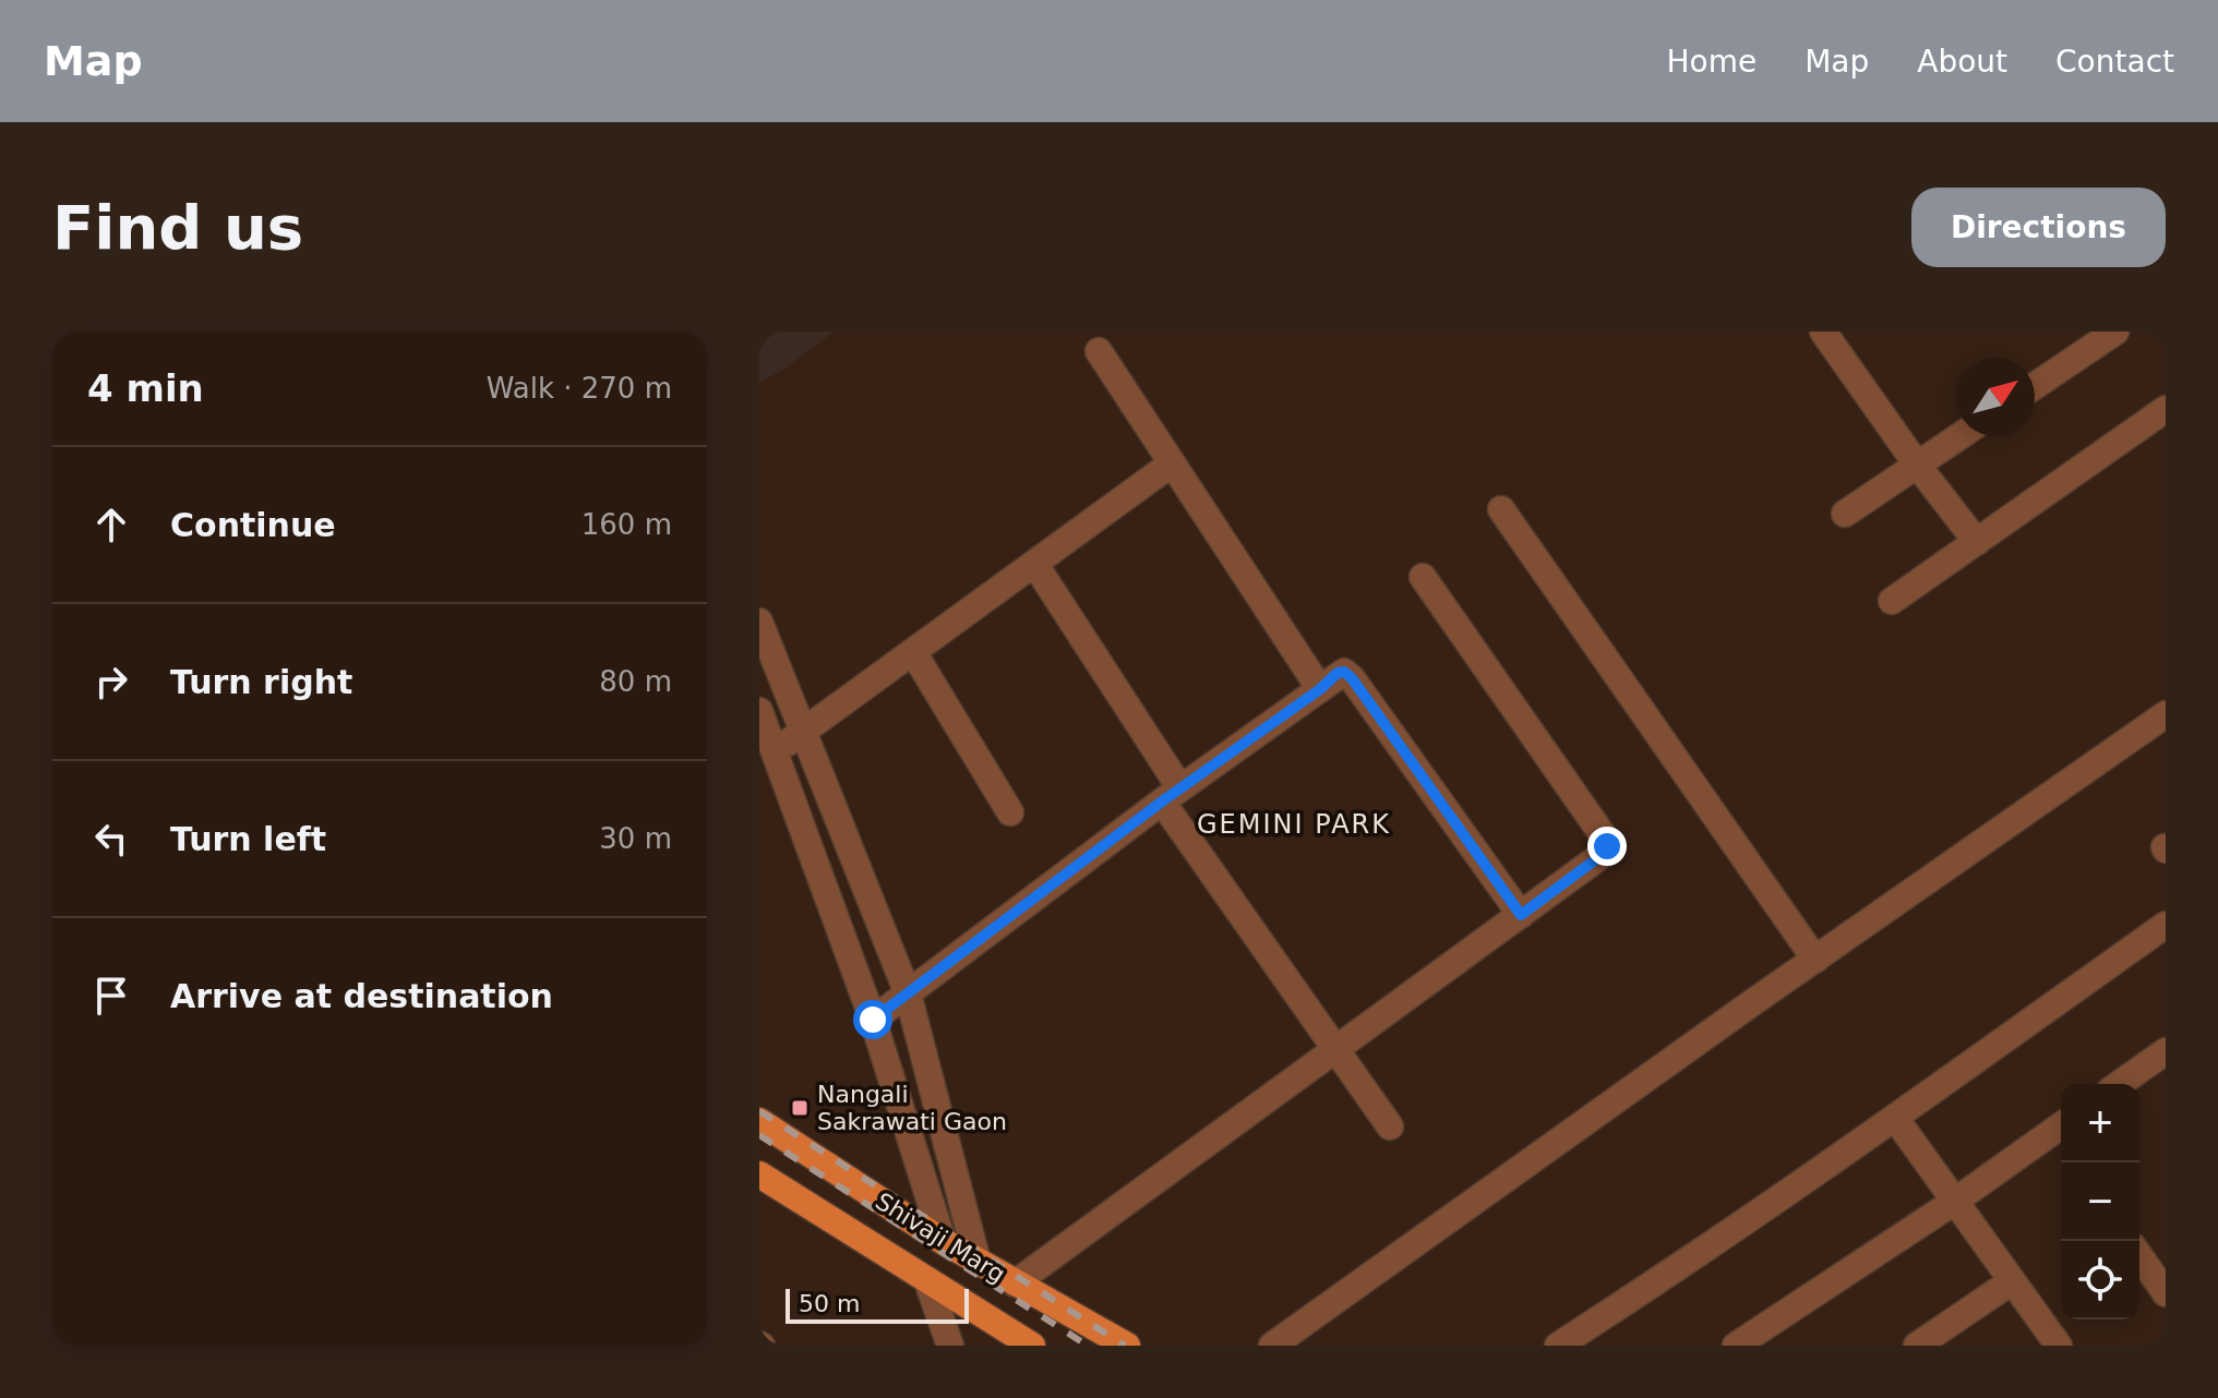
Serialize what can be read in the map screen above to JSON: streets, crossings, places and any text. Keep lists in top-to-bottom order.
{
  "streets": {
    "main road": ["Shivaji Marg"]
  },
  "districts": ["GEMINI PARK"],
  "places": {
    "transit": ["Nangali Sakrawati Gaon"]
  },
  "scale_bar": "50 m",
  "north": "top right",
  "page": {
    "header": "Map",
    "nav": [
      "Home",
      "Map",
      "About",
      "Contact"
    ],
    "buttons": "Directions",
    "title": "Find us",
    "heading": ["4 min", "Walk · 270 m"],
    "list": [
      ["Continue", "160 m"],
      ["Turn right", "80 m"],
      ["Turn left", "30 m"],
      "Arrive at destination"
    ],
    "map_buttons": ["+", "−"],
    "scale": "50 m"
  }
}
